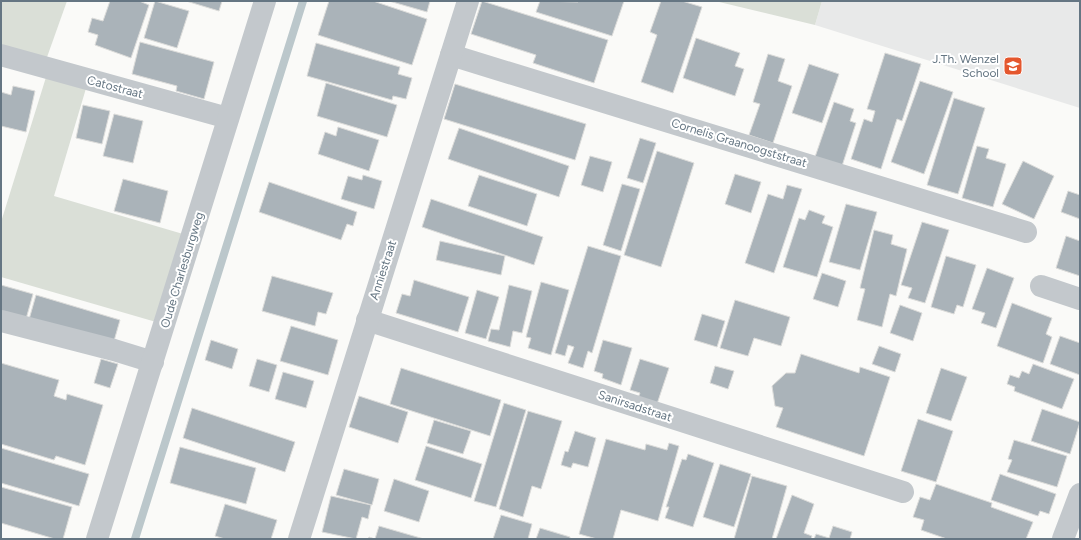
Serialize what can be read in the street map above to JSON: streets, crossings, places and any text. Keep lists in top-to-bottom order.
{
  "streets": {
    "street": [
      "Catostraat",
      "Cornelis Graanoogststraat",
      "Oude Charlesburgweg",
      "Anniestraat",
      "Sanirsadstraat"
    ]
  },
  "crossings": [
    ["Catostraat", "Oude Charlesburgweg"],
    ["Cornelis Graanoogststraat", "Anniestraat"],
    ["Anniestraat", "Sanirsadstraat"]
  ],
  "places": {
    "school or university": ["J.Th. Wenzel School"]
  }
}
